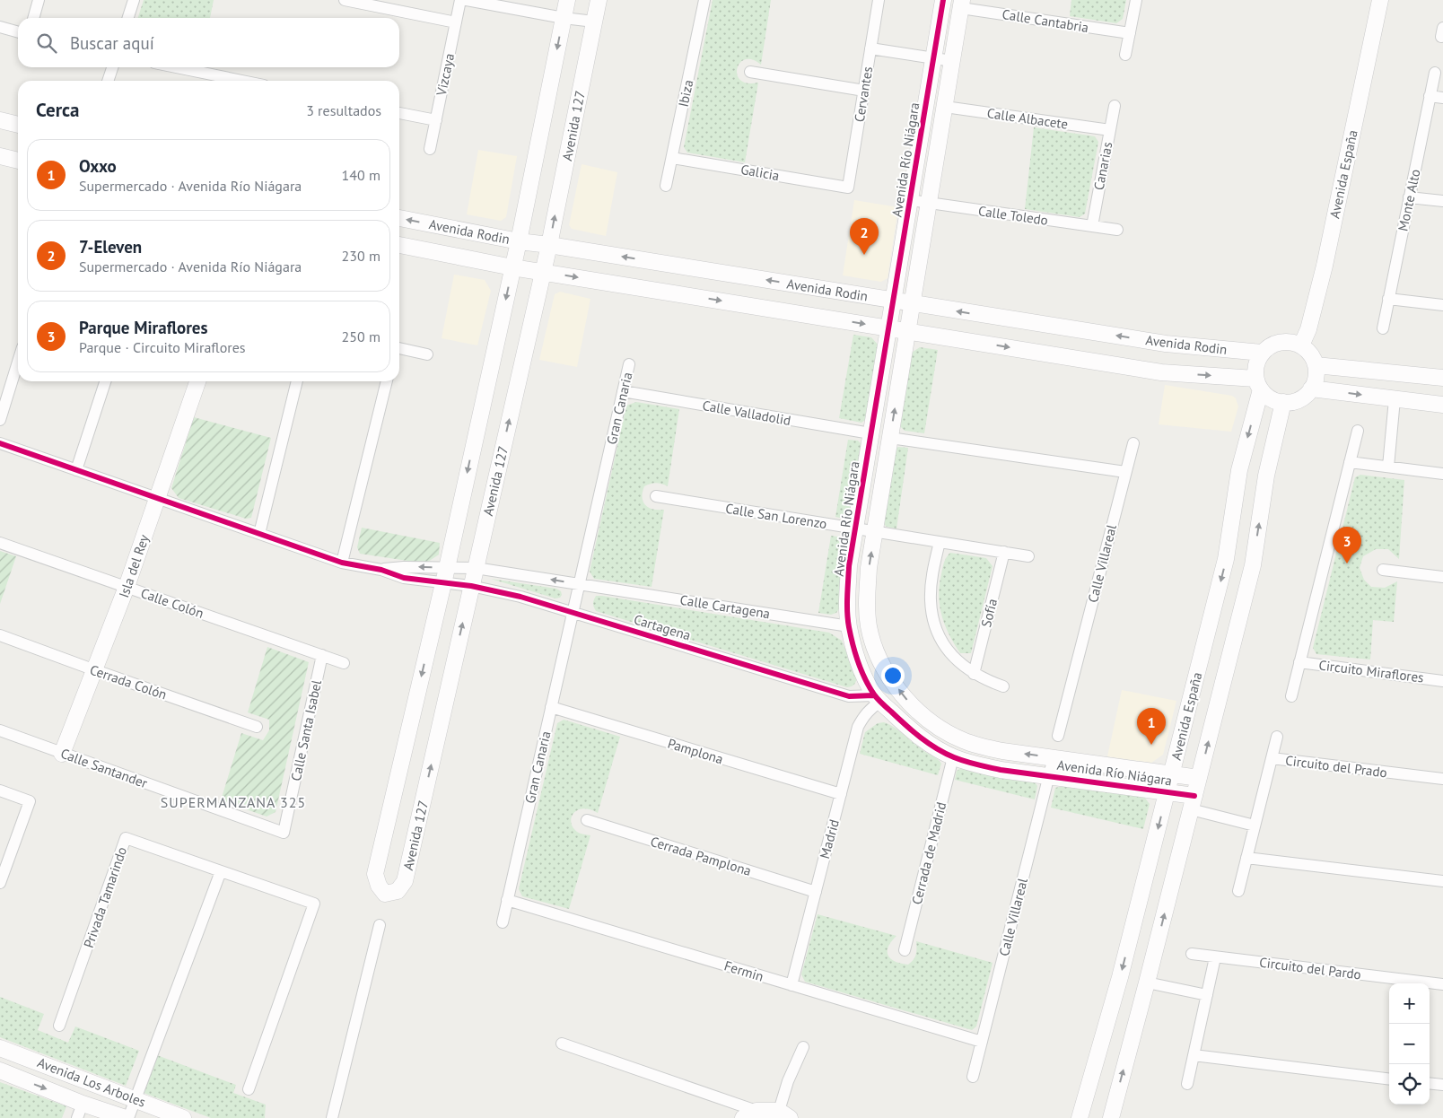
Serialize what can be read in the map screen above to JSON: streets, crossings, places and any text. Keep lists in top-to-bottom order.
{
  "streets": {
    "main road": [
      "Avenida 127",
      "Avenida Río Niágara",
      "Avenida España",
      "Avenida Rodin",
      "Isla del Rey",
      "Avenida Los Arboles"
    ],
    "street": [
      "Calle Cantabria",
      "Vizcaya",
      "Ibiza",
      "Cervantes",
      "Calle Albacete",
      "Canarias",
      "Galicia",
      "Monte Alto",
      "Calle Toledo",
      "Gran Canaria",
      "Calle Valladolid",
      "Calle San Lorenzo",
      "Calle Villareal",
      "Calle Colón",
      "Calle Cartagena",
      "Sofía",
      "Cartagena",
      "Circuito Miraflores",
      "Cerrada Colón",
      "Calle Santa Isabel",
      "Pamplona",
      "Circuito del Prado",
      "Calle Santander",
      "Madrid",
      "Cerrada de Madrid",
      "Cerrada Pamplona",
      "Privada Tamarindo",
      "Circuito del Pardo",
      "Fermin"
    ]
  },
  "crossings": [
    ["Calle Cantabria", "Avenida Río Niágara"],
    ["Ibiza", "Galicia"],
    ["Cervantes", "Galicia"],
    ["Calle Albacete", "Avenida Río Niágara"],
    ["Calle Albacete", "Canarias"],
    ["Avenida 127", "Avenida Rodin"],
    ["Avenida 127", "Cartagena"],
    ["Avenida Río Niágara", "Avenida España"],
    ["Avenida Río Niágara", "Calle Toledo"],
    ["Avenida Río Niágara", "Avenida Rodin"],
    ["Avenida Río Niágara", "Calle Valladolid"],
    ["Avenida Río Niágara", "Calle San Lorenzo"],
    ["Avenida Río Niágara", "Calle Villareal"],
    ["Avenida Río Niágara", "Calle Cartagena"],
    ["Avenida Río Niágara", "Cartagena"],
    ["Avenida Río Niágara", "Madrid"],
    ["Avenida Río Niágara", "Cerrada de Madrid"],
    ["Canarias", "Calle Toledo"],
    ["Avenida España", "Avenida Rodin"],
    ["Gran Canaria", "Calle Valladolid"],
    ["Gran Canaria", "Calle Cartagena"],
    ["Gran Canaria", "Cartagena"],
    ["Gran Canaria", "Pamplona"],
    ["Gran Canaria", "Fermin"],
    ["Calle San Lorenzo", "Sofía"],
    ["Calle Villareal", "Fermin"],
    ["Isla del Rey", "Calle Colón"],
    ["Isla del Rey", "Cerrada Colón"],
    ["Isla del Rey", "Calle Santander"],
    ["Calle Colón", "Calle Santa Isabel"],
    ["Cartagena", "Madrid"],
    ["Calle Santa Isabel", "Calle Santander"],
    ["Pamplona", "Madrid"],
    ["Madrid", "Cerrada Pamplona"],
    ["Madrid", "Fermin"]
  ],
  "districts": ["SUPERMANZANA 325"],
  "page": {
    "search": "Buscar aquí",
    "heading": ["Cerca", "3 resultados"],
    "list": [
      {
        "mark": "1",
        "name": "Oxxo",
        "note": "Supermercado · Avenida Río Niágara",
        "value": "140 m"
      },
      {
        "mark": "2",
        "name": "7-Eleven",
        "note": "Supermercado · Avenida Río Niágara",
        "value": "230 m"
      },
      {
        "mark": "3",
        "name": "Parque Miraflores",
        "note": "Parque · Circuito Miraflores",
        "value": "250 m"
      }
    ],
    "pins": ["2", "3", "1"],
    "map_buttons": ["+", "−"]
  }
}
